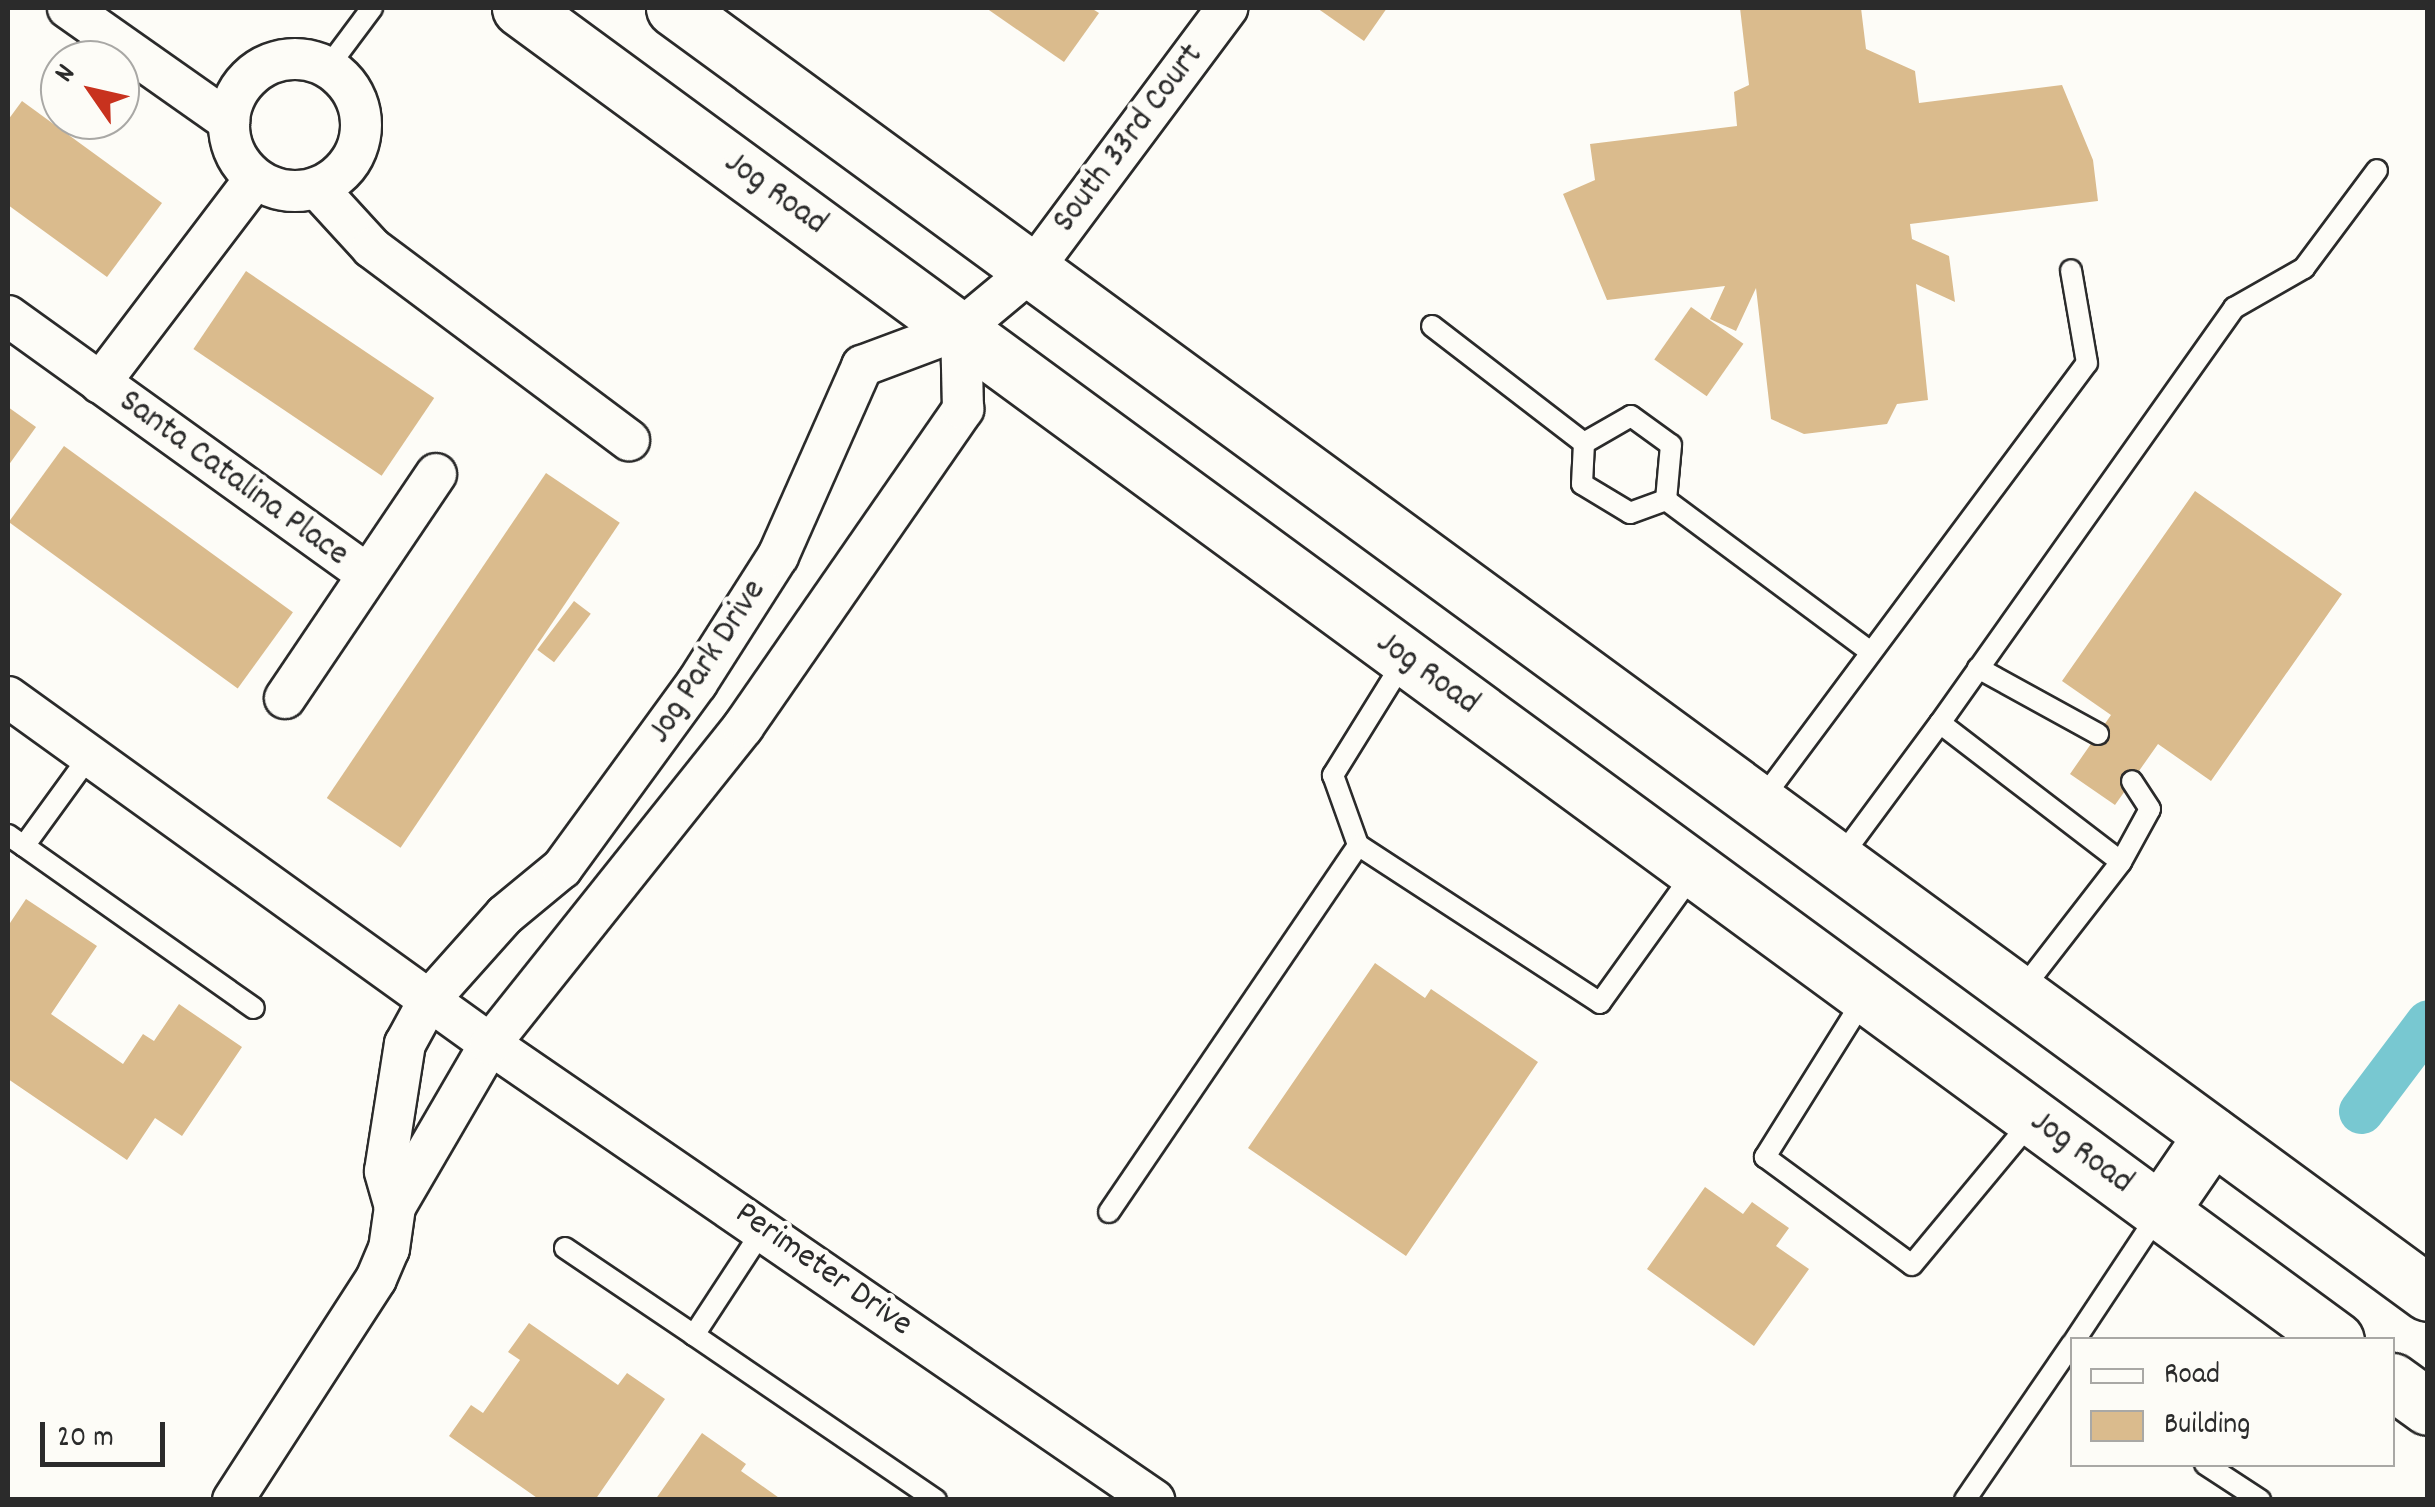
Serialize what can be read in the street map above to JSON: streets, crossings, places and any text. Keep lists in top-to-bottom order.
{
  "streets": {
    "main road": ["Jog Road"],
    "street": [
      "South 33rd Court",
      "Santa Catalina Place",
      "Jog Park Drive",
      "Perimeter Drive"
    ]
  },
  "crossings": [
    ["South 33rd Court", "Jog Park Drive"],
    ["Jog Road", "Jog Park Drive"],
    ["Jog Park Drive", "Perimeter Drive"]
  ],
  "legend": ["Road", "Building"],
  "scale_bar": "20 m",
  "north": "top left"
}
